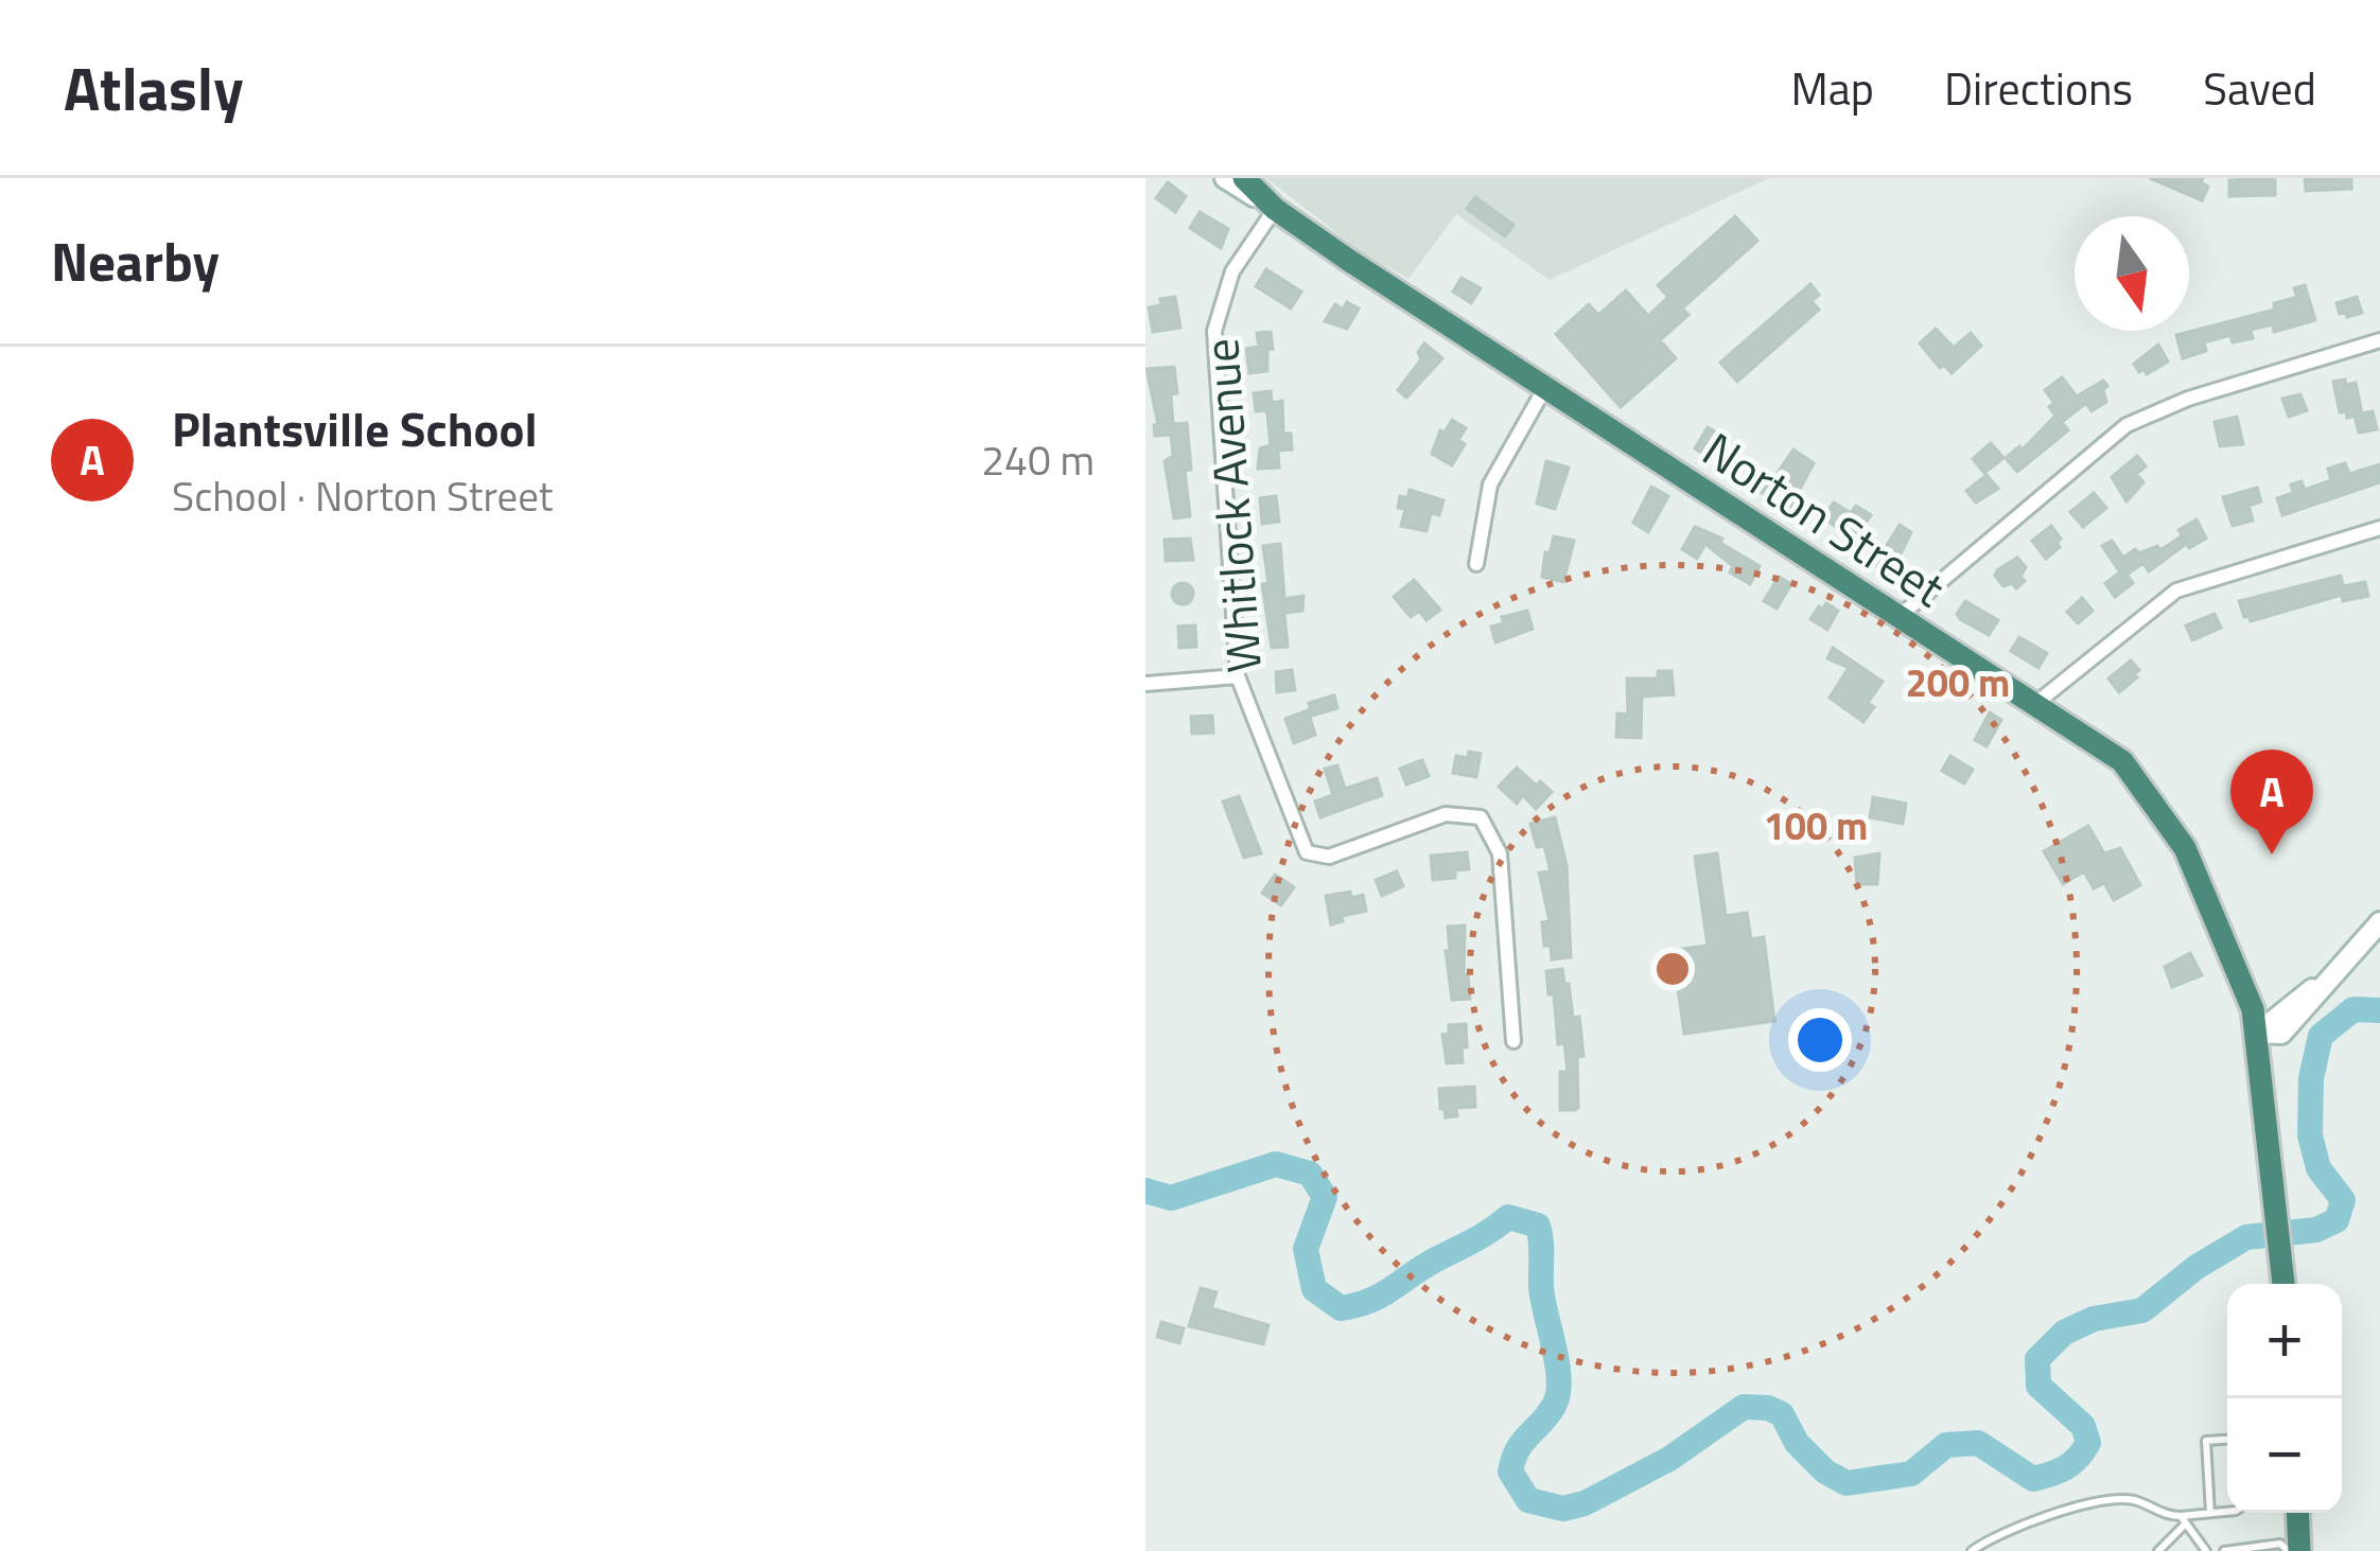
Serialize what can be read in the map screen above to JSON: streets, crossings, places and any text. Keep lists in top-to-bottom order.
{
  "streets": {
    "highway": ["Norton Street"],
    "street": ["Whitlock Avenue"]
  },
  "crossings": [
    ["Whitlock Avenue", "Norton Street"]
  ],
  "north": "bottom",
  "page": {
    "header": "Atlasly",
    "nav": ["Map", "Directions", "Saved"],
    "heading": "Nearby",
    "list": [
      {
        "mark": "A",
        "name": "Plantsville School",
        "note": "School · Norton Street",
        "value": "240 m"
      }
    ],
    "pins": "A",
    "map_buttons": ["+", "−"]
  },
  "rings": ["200 m", "100 m"]
}
